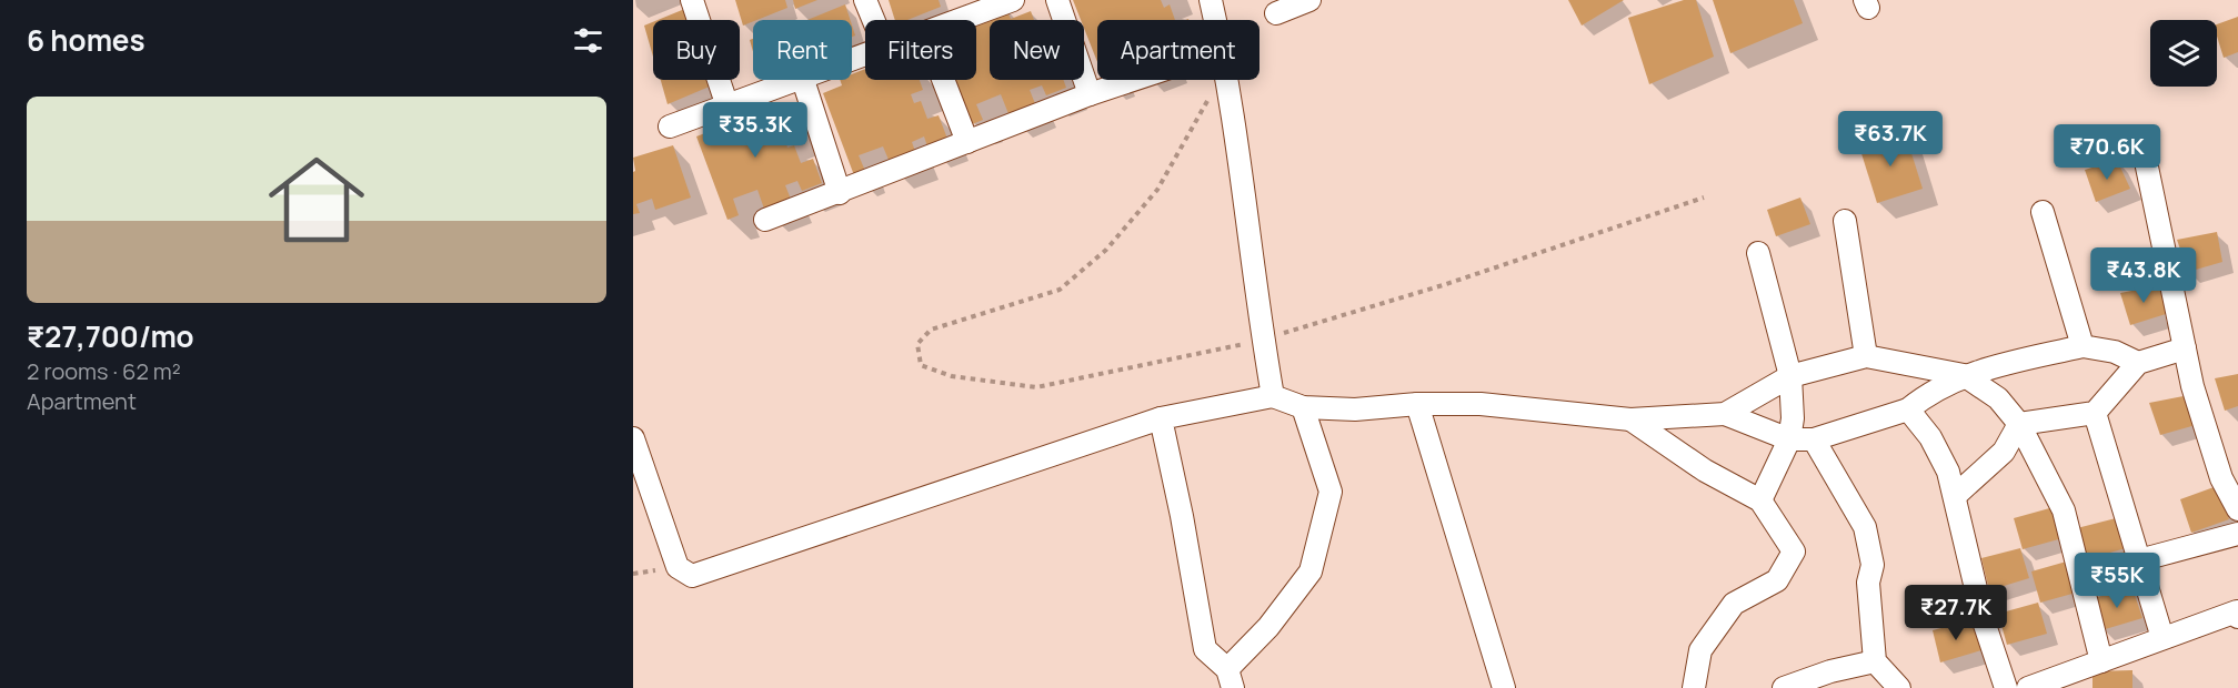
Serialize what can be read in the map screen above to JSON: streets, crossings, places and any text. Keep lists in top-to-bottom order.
{
  "page": {
    "heading": "6 homes",
    "chip": [
      "Buy",
      "Rent",
      "Filters",
      "New",
      "Apartment"
    ],
    "list": [
      {
        "name": "₹27,700/mo",
        "note": "2 rooms · 62 m² · Apartment"
      }
    ],
    "price": [
      "₹35.3K",
      "₹63.7K",
      "₹70.6K",
      "₹43.8K",
      "₹55K",
      "₹27.7K"
    ]
  }
}
